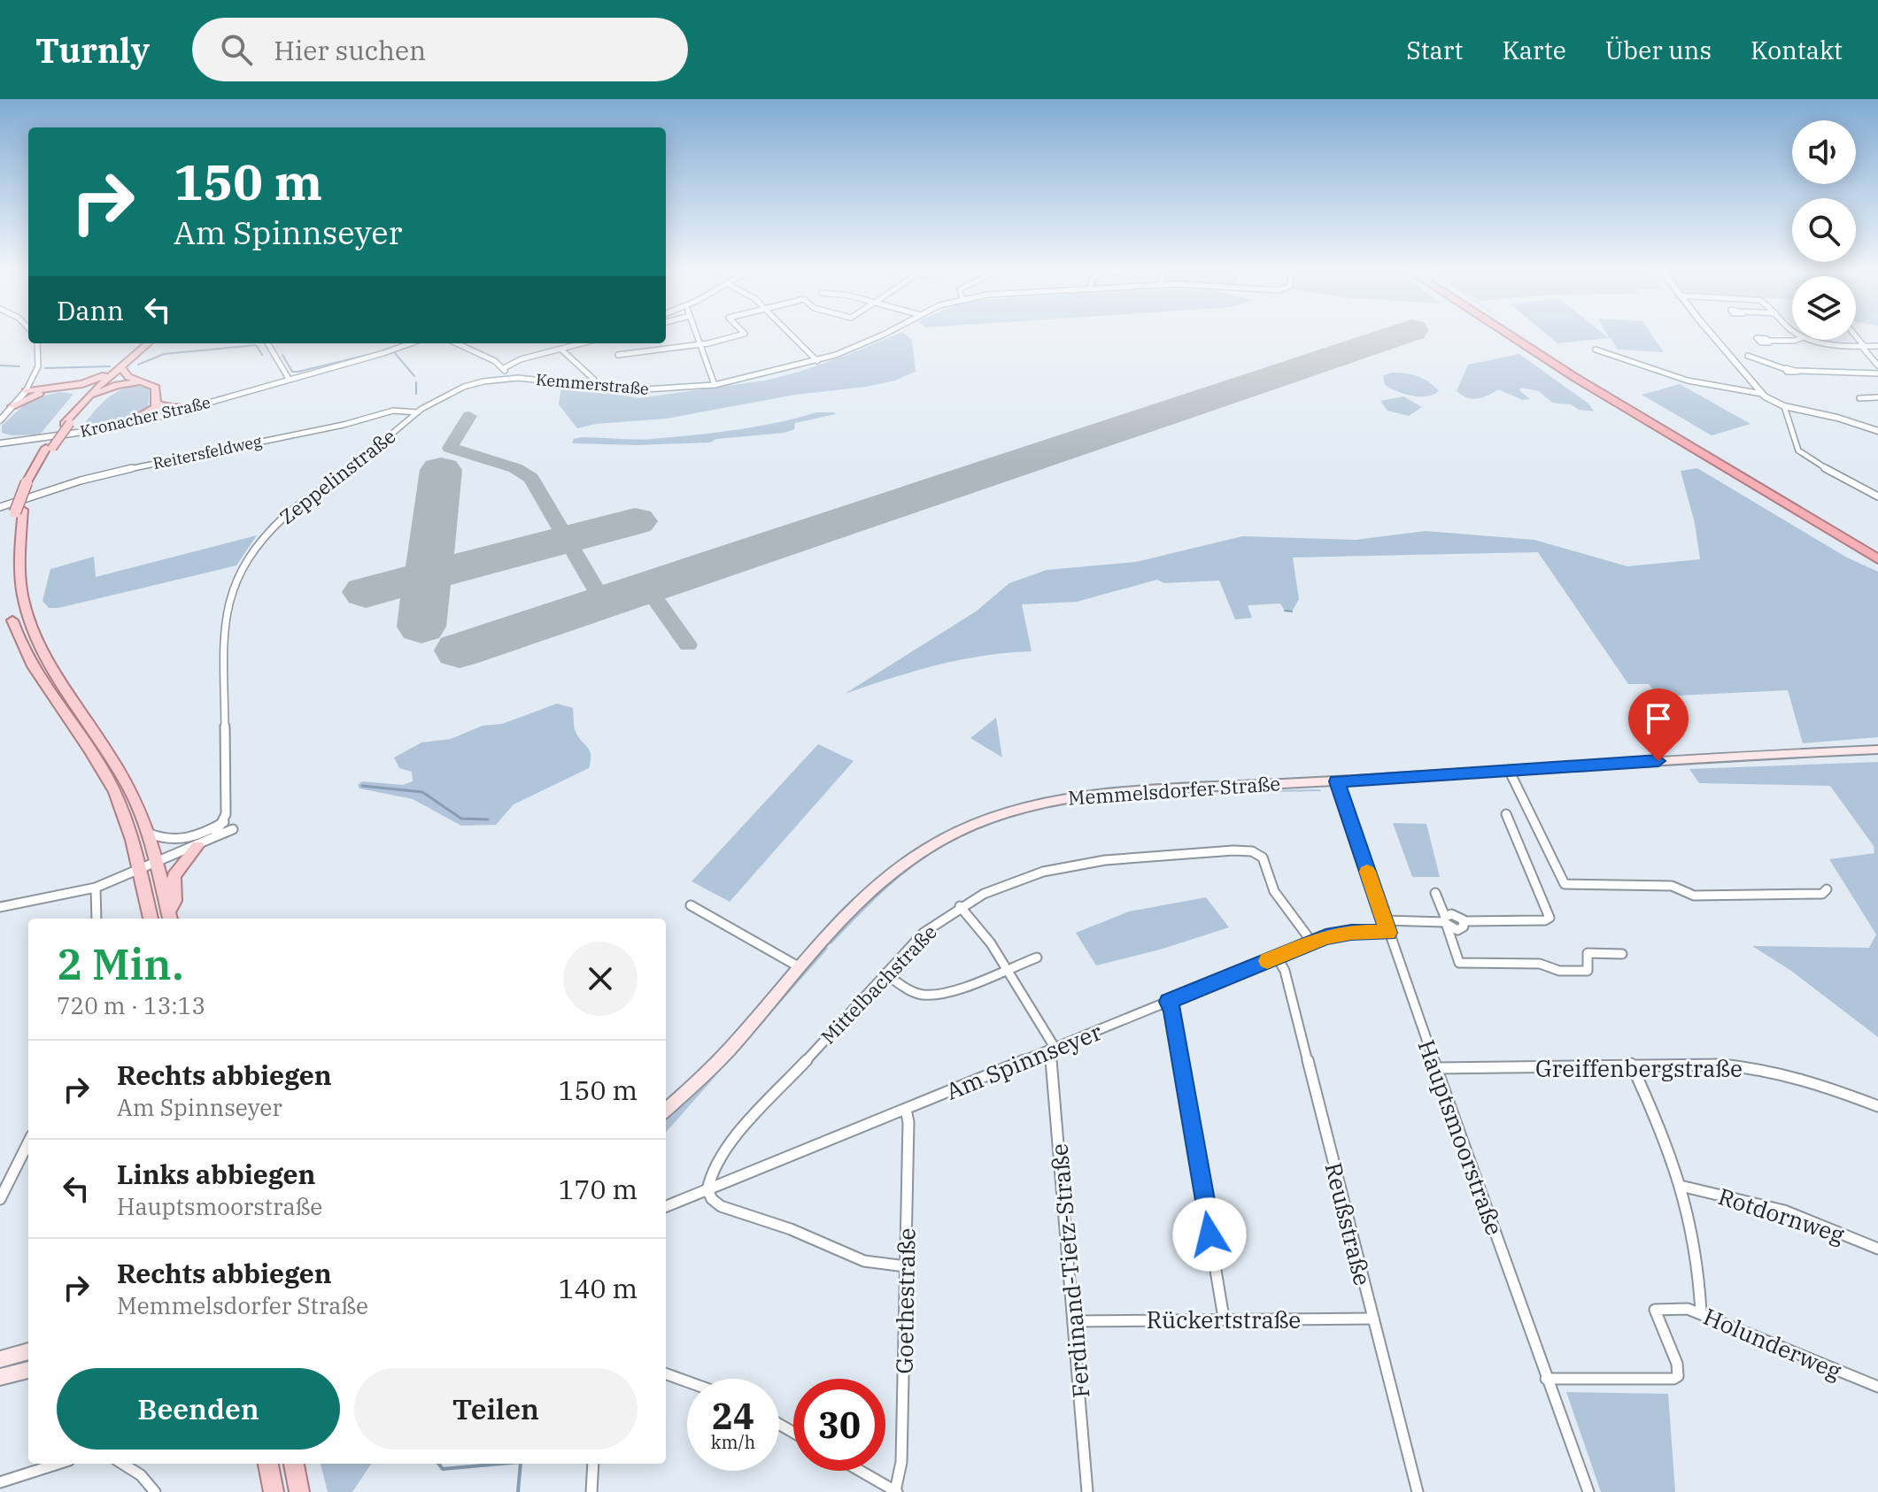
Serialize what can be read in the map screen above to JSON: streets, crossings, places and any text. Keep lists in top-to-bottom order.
{
  "streets": {
    "main road": ["Memmelsdorfer Straße"],
    "street": [
      "Kemmerstraße",
      "Kronacher Straße",
      "Reitersfeldweg",
      "Zeppelinstraße",
      "Mittelbachstraße",
      "Am Spinnseyer",
      "Greiffenbergstraße",
      "Hauptsmoorstraße",
      "Rotdornweg",
      "Reußstraße",
      "Ferdinand-Tietz-Straße",
      "Goethestraße",
      "Rückertstraße",
      "Holunderweg"
    ]
  },
  "crossings": [
    ["Kemmerstraße", "Zeppelinstraße"],
    ["Reitersfeldweg", "Zeppelinstraße"],
    ["Memmelsdorfer Straße", "Hauptsmoorstraße"],
    ["Mittelbachstraße", "Am Spinnseyer"],
    ["Am Spinnseyer", "Hauptsmoorstraße"],
    ["Am Spinnseyer", "Reußstraße"],
    ["Am Spinnseyer", "Ferdinand-Tietz-Straße"],
    ["Am Spinnseyer", "Goethestraße"],
    ["Greiffenbergstraße", "Hauptsmoorstraße"],
    ["Hauptsmoorstraße", "Holunderweg"],
    ["Reußstraße", "Rückertstraße"],
    ["Ferdinand-Tietz-Straße", "Rückertstraße"]
  ],
  "page": {
    "header": "Turnly",
    "search": "Hier suchen",
    "nav": [
      "Start",
      "Karte",
      "Über uns",
      "Kontakt"
    ],
    "turn": ["150 m", "Am Spinnseyer"],
    "then": "Dann",
    "heading": ["2 Min.", "720 m · 13:13"],
    "list": [
      {
        "name": "Rechts abbiegen",
        "note": "Am Spinnseyer",
        "value": "150 m"
      },
      {
        "name": "Links abbiegen",
        "note": "Hauptsmoorstraße",
        "value": "170 m"
      },
      {
        "name": "Rechts abbiegen",
        "note": "Memmelsdorfer Straße",
        "value": "140 m"
      }
    ],
    "buttons": ["Beenden", "Teilen"],
    "speed": "24 km/h",
    "limit": "30"
  }
}
